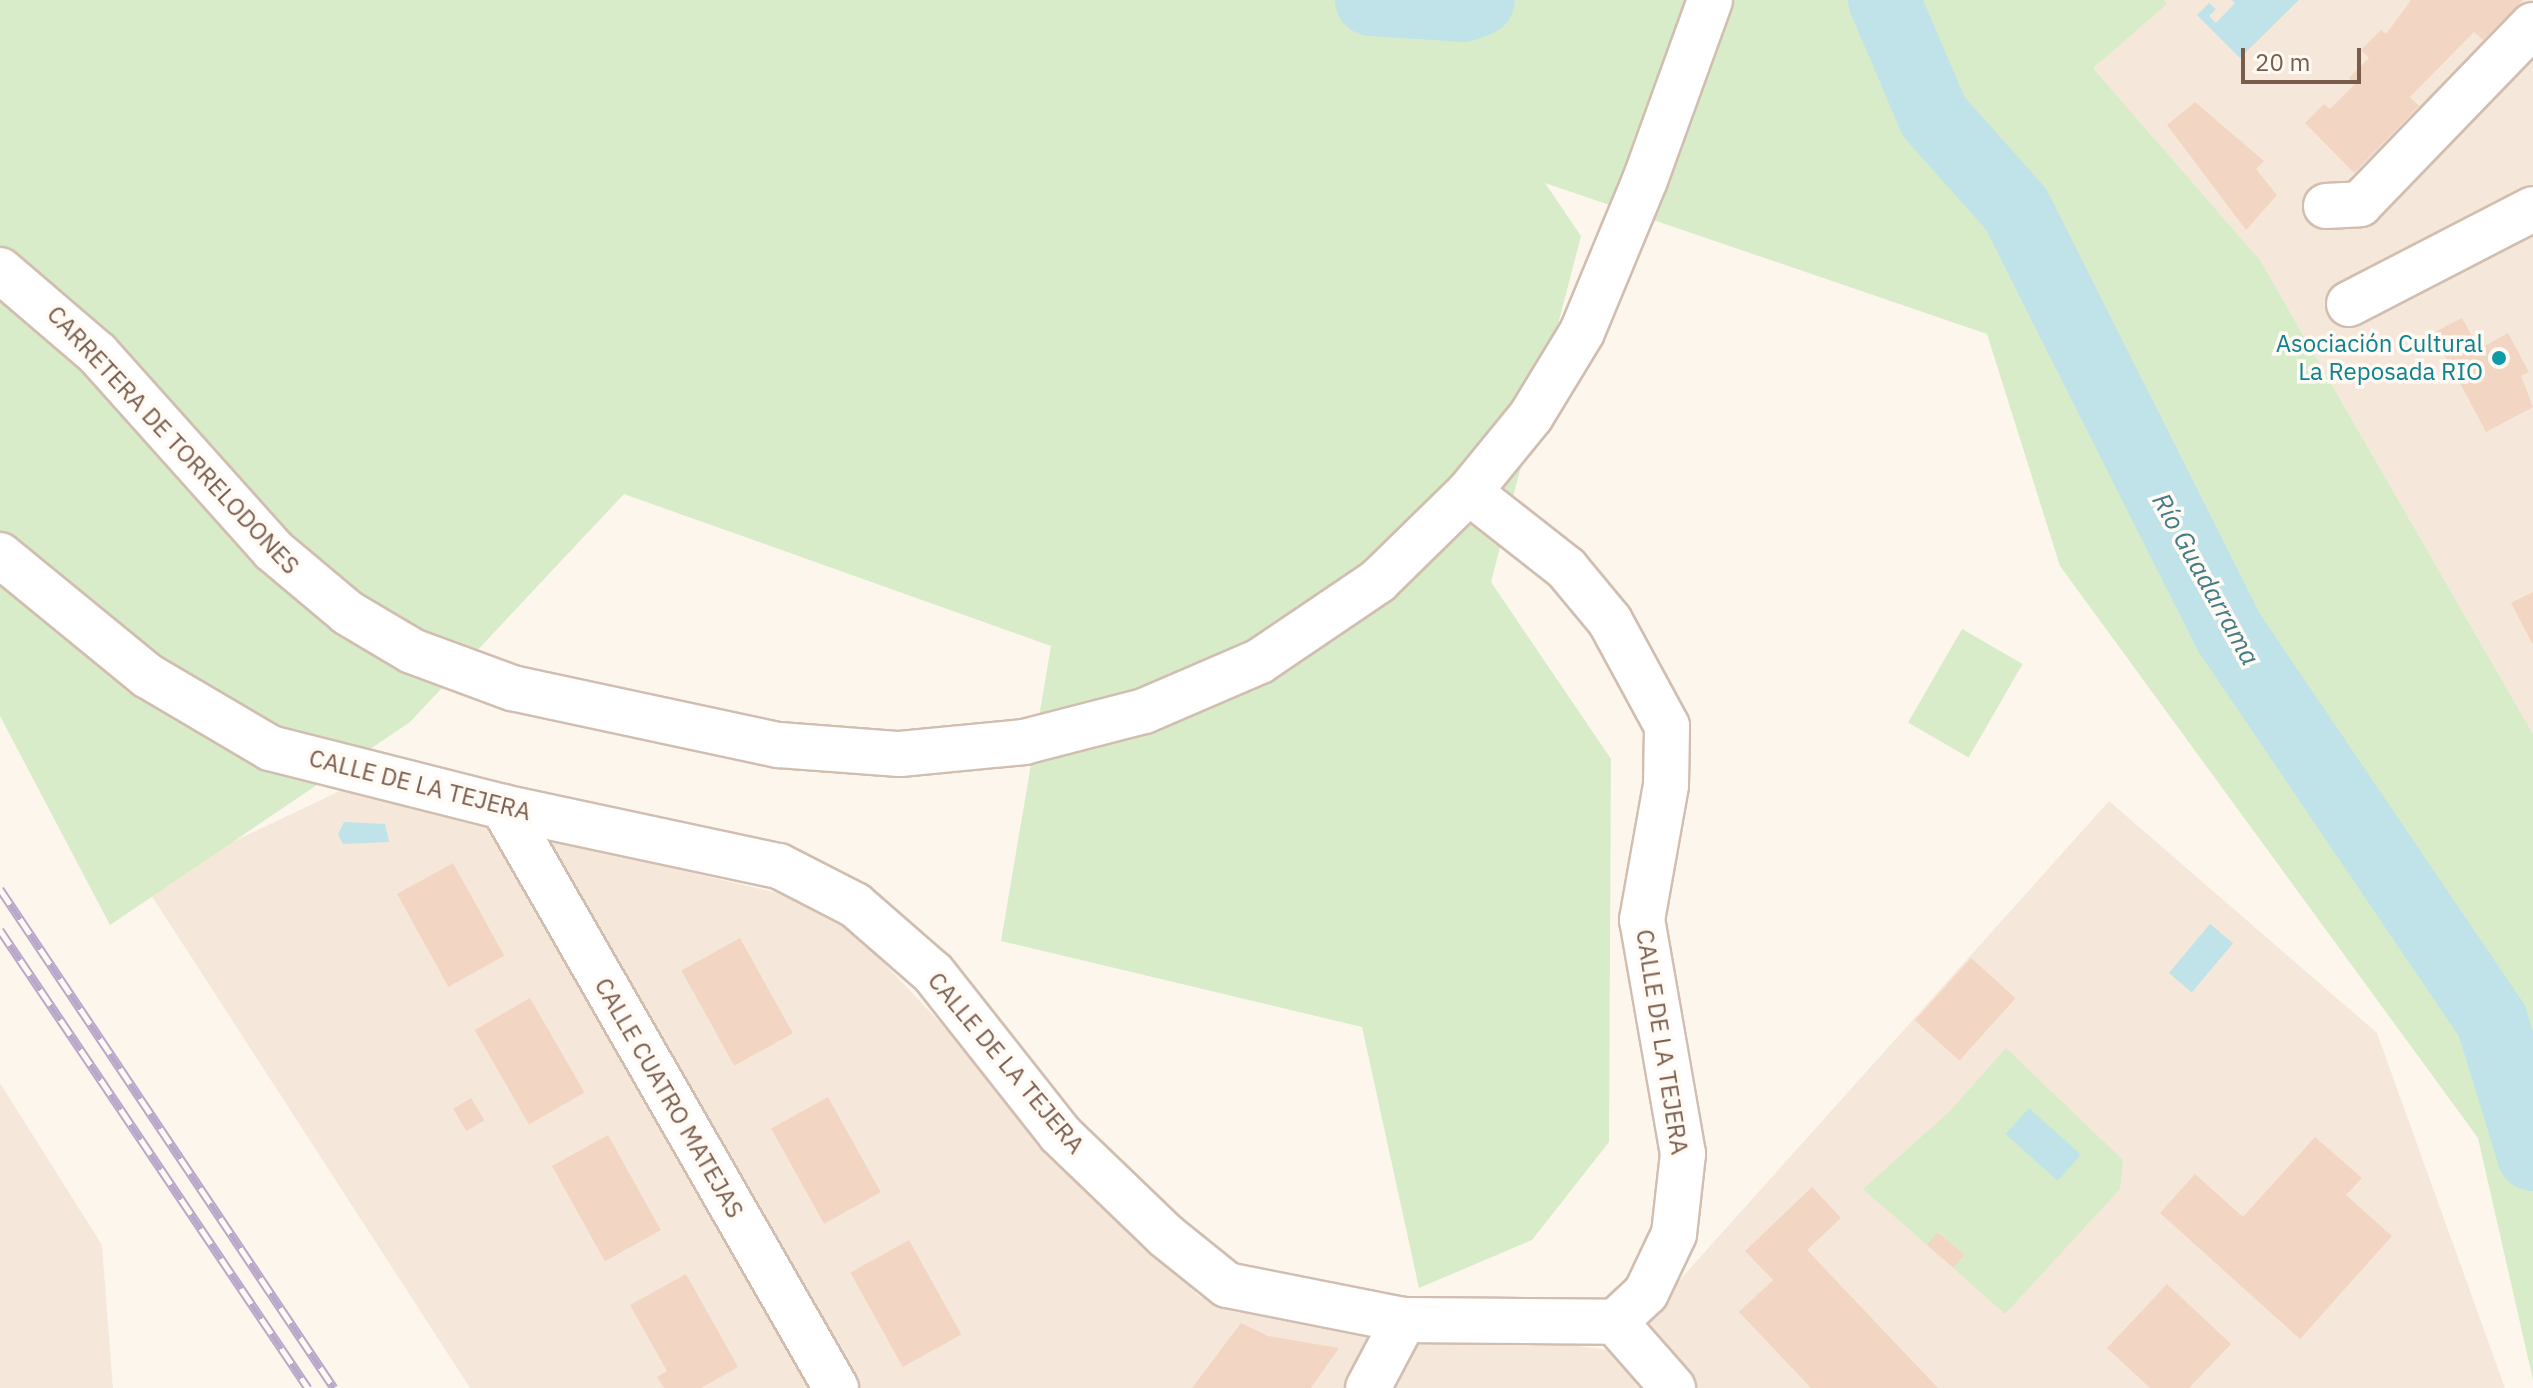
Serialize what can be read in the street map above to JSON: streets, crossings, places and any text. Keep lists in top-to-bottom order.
{
  "streets": {
    "street": ["CARRETERA DE TORRELODONES", "CALLE DE LA TEJERA", "CALLE CUATRO MATEJAS"]
  },
  "crossings": [
    ["CARRETERA DE TORRELODONES", "CALLE DE LA TEJERA"],
    ["CALLE DE LA TEJERA", "CALLE CUATRO MATEJAS"]
  ],
  "water": ["Río Guadarrama"],
  "places": ["Asociación Cultural La Reposada RIO"],
  "scale_bar": "20 m"
}
